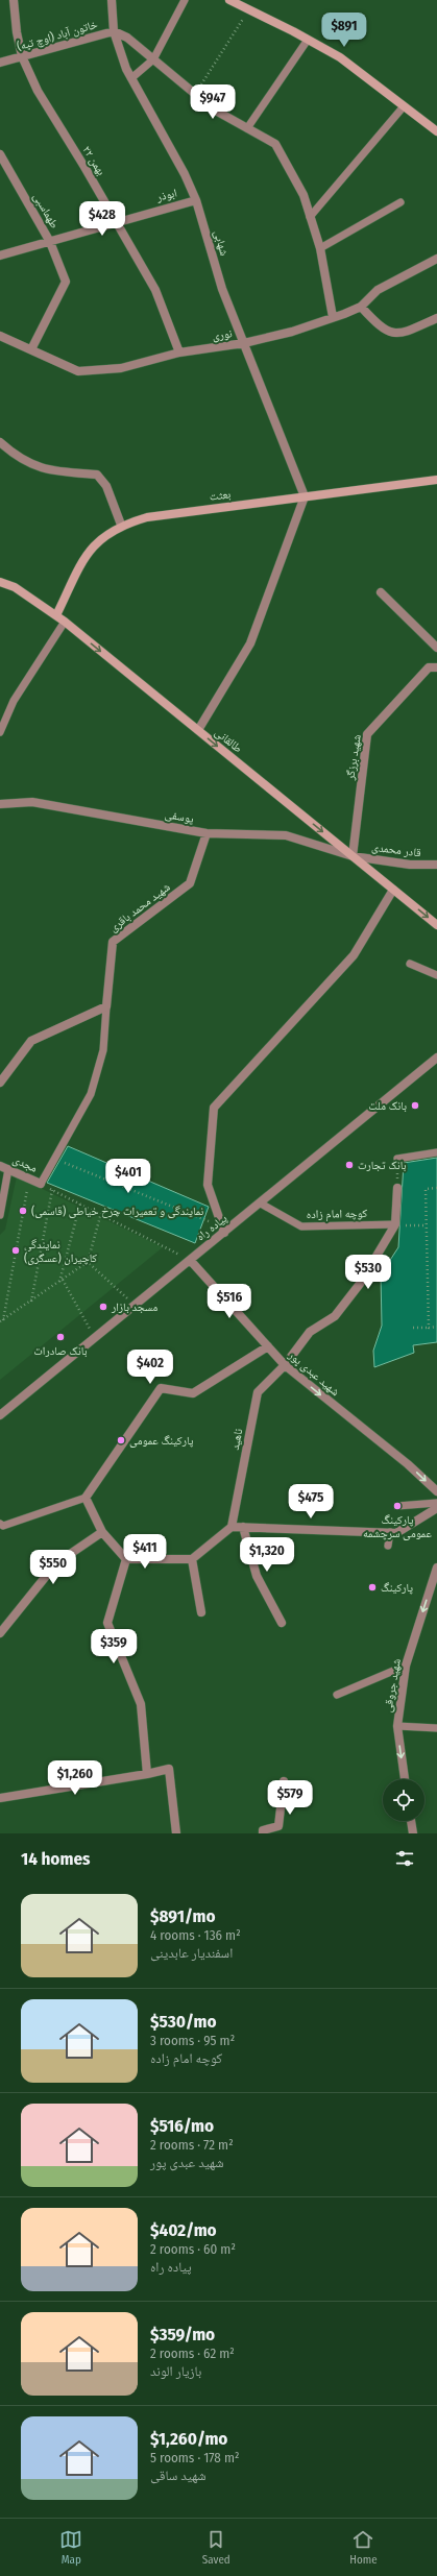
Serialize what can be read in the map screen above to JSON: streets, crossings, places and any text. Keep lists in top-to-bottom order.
{
  "streets": {
    "street": [
      "خاتون آباد (اوچ تپه)",
      "۲۲ بهمن",
      "ابوذر",
      "طهماسبی",
      "شهابی",
      "نوری",
      "بعثت",
      "طالقانی",
      "شهید برزگر",
      "یوسفی",
      "قادر محمدی",
      "شهید محمد باقری",
      "مجدی",
      "پیاده راه",
      "شهید عبدی پور",
      "ناهید",
      "شهید جروقی"
    ],
    "lane": ["کوچه امام زاده"]
  },
  "crossings": [
    ["خاتون آباد (اوچ تپه)", "۲۲ بهمن"],
    ["خاتون آباد (اوچ تپه)", "شهابی"],
    ["خاتون آباد (اوچ تپه)", "نوری"],
    ["۲۲ بهمن", "ابوذر"],
    ["۲۲ بهمن", "نوری"],
    ["ابوذر", "طهماسبی"],
    ["ابوذر", "شهابی"],
    ["طهماسبی", "نوری"],
    ["شهابی", "نوری"],
    ["شهابی", "بعثت"],
    ["بعثت", "طالقانی"],
    ["طالقانی", "شهید برزگر"],
    ["طالقانی", "یوسفی"],
    ["طالقانی", "قادر محمدی"],
    ["شهید برزگر", "یوسفی"],
    ["شهید برزگر", "قادر محمدی"],
    ["یوسفی", "قادر محمدی"],
    ["یوسفی", "شهید محمد باقری"],
    ["شهید محمد باقری", "مجدی"],
    ["کوچه امام زاده", "پیاده راه"],
    ["پیاده راه", "شهید عبدی پور"],
    ["شهید عبدی پور", "ناهید"]
  ],
  "one_way": ["طالقانی", "شهید عبدی پور", "شهید جروقی"],
  "places": [
    "بانک ملت",
    "بانک تجارت",
    "نمایندگی و تعمیرات چرخ خیاطی (قاسمی)",
    "نمایندگی کاچیران (عسگری)",
    "مسجد بازار",
    "بانک صادرات",
    "پارکینگ عمومی",
    "پارکینگ عمومی سرچشمه",
    "پارکینگ"
  ],
  "page": {
    "price": [
      "$891",
      "$947",
      "$428",
      "$401",
      "$530",
      "$516",
      "$402",
      "$475",
      "$411",
      "$1,320",
      "$550",
      "$359",
      "$1,260",
      "$579"
    ],
    "heading": "14 homes",
    "list": [
      {
        "name": "$891/mo",
        "note": "4 rooms · 136 m² · اسفندیار عابدینی"
      },
      {
        "name": "$530/mo",
        "note": "3 rooms · 95 m² · کوچه امام زاده"
      },
      {
        "name": "$516/mo",
        "note": "2 rooms · 72 m² · شهید عبدی پور"
      },
      {
        "name": "$402/mo",
        "note": "2 rooms · 60 m² · پیاده راه"
      },
      {
        "name": "$359/mo",
        "note": "2 rooms · 62 m² · بازیار الوند"
      },
      {
        "name": "$1,260/mo",
        "note": "5 rooms · 178 m² · شهید ساقی"
      }
    ],
    "tabs": ["Map", "Saved", "Home"]
  }
}
